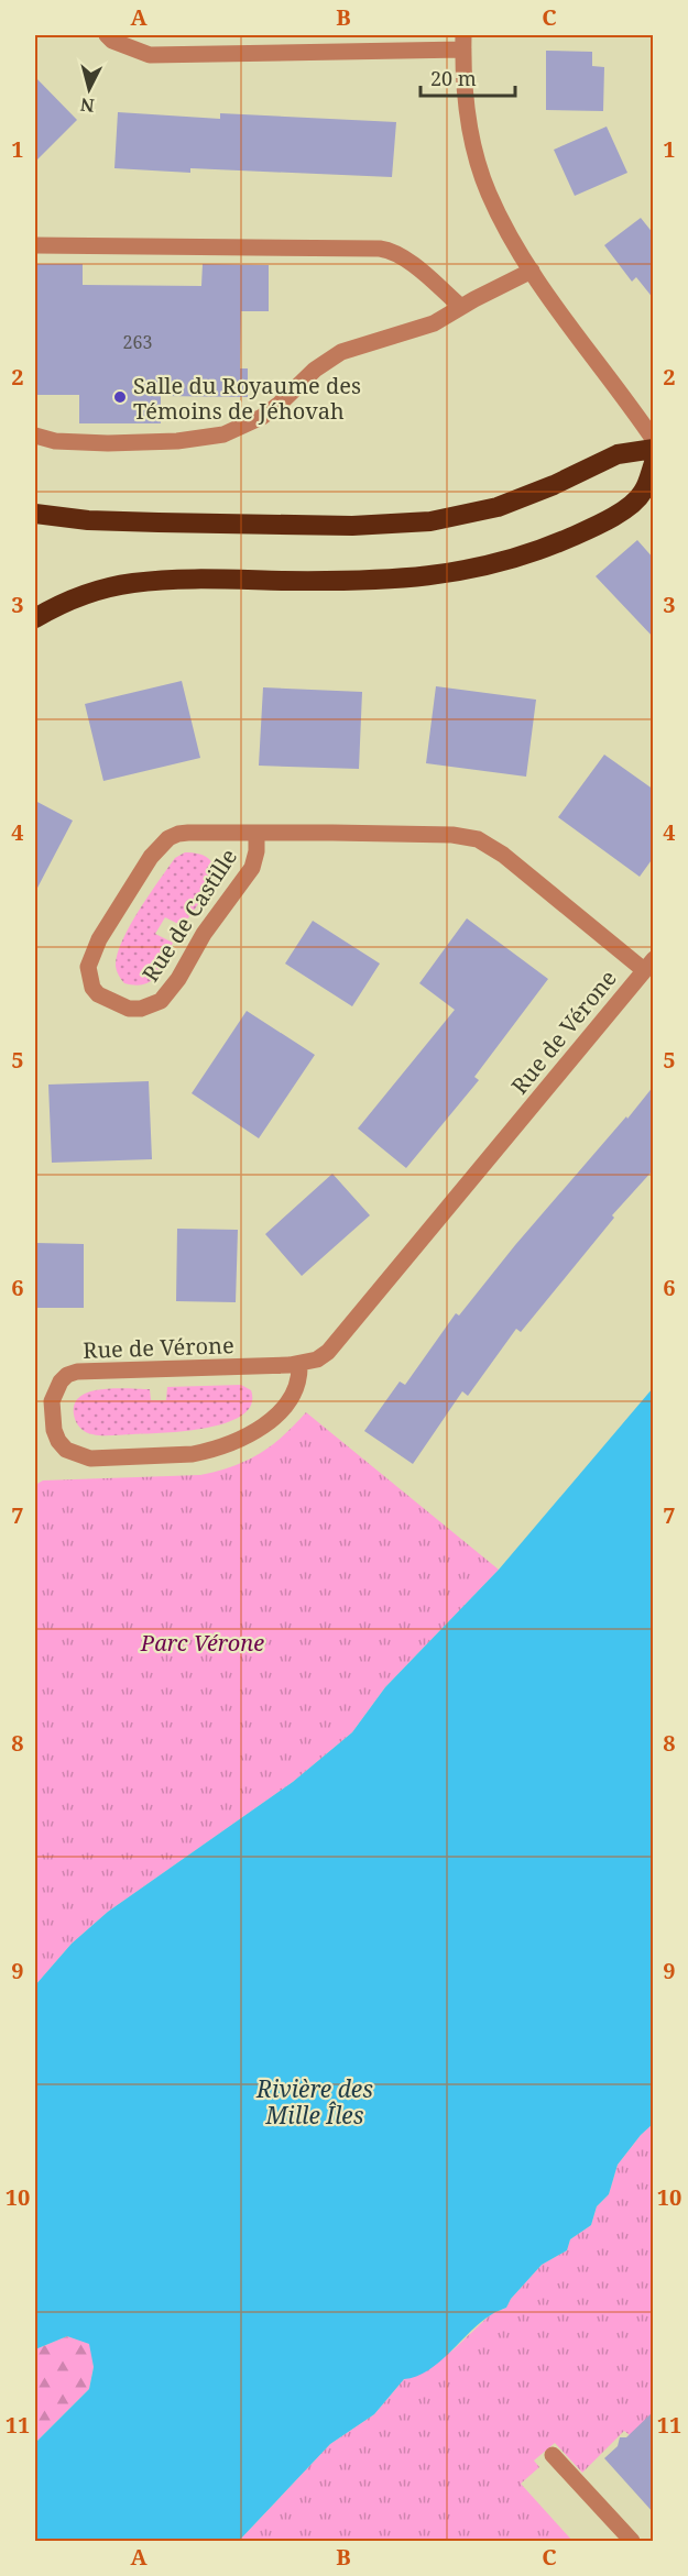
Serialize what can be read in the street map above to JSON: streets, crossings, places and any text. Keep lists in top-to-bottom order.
{
  "streets": {
    "street": ["Rue de Castille", "Rue de Vérone"]
  },
  "crossings": [
    ["Rue de Castille", "Rue de Vérone"]
  ],
  "water": ["Rivière des Mille Îles"],
  "parks": ["Parc Vérone"],
  "places": ["Salle du Royaume des Témoins de Jéhovah"],
  "house_numbers": ["263"],
  "scale_bar": "20 m",
  "north": "bottom",
  "grid": {
    "columns": ["A", "B", "C"],
    "rows": [
      "1",
      "2",
      "3",
      "4",
      "5",
      "6",
      "7",
      "8",
      "9",
      "10",
      "11"
    ]
  }
}
